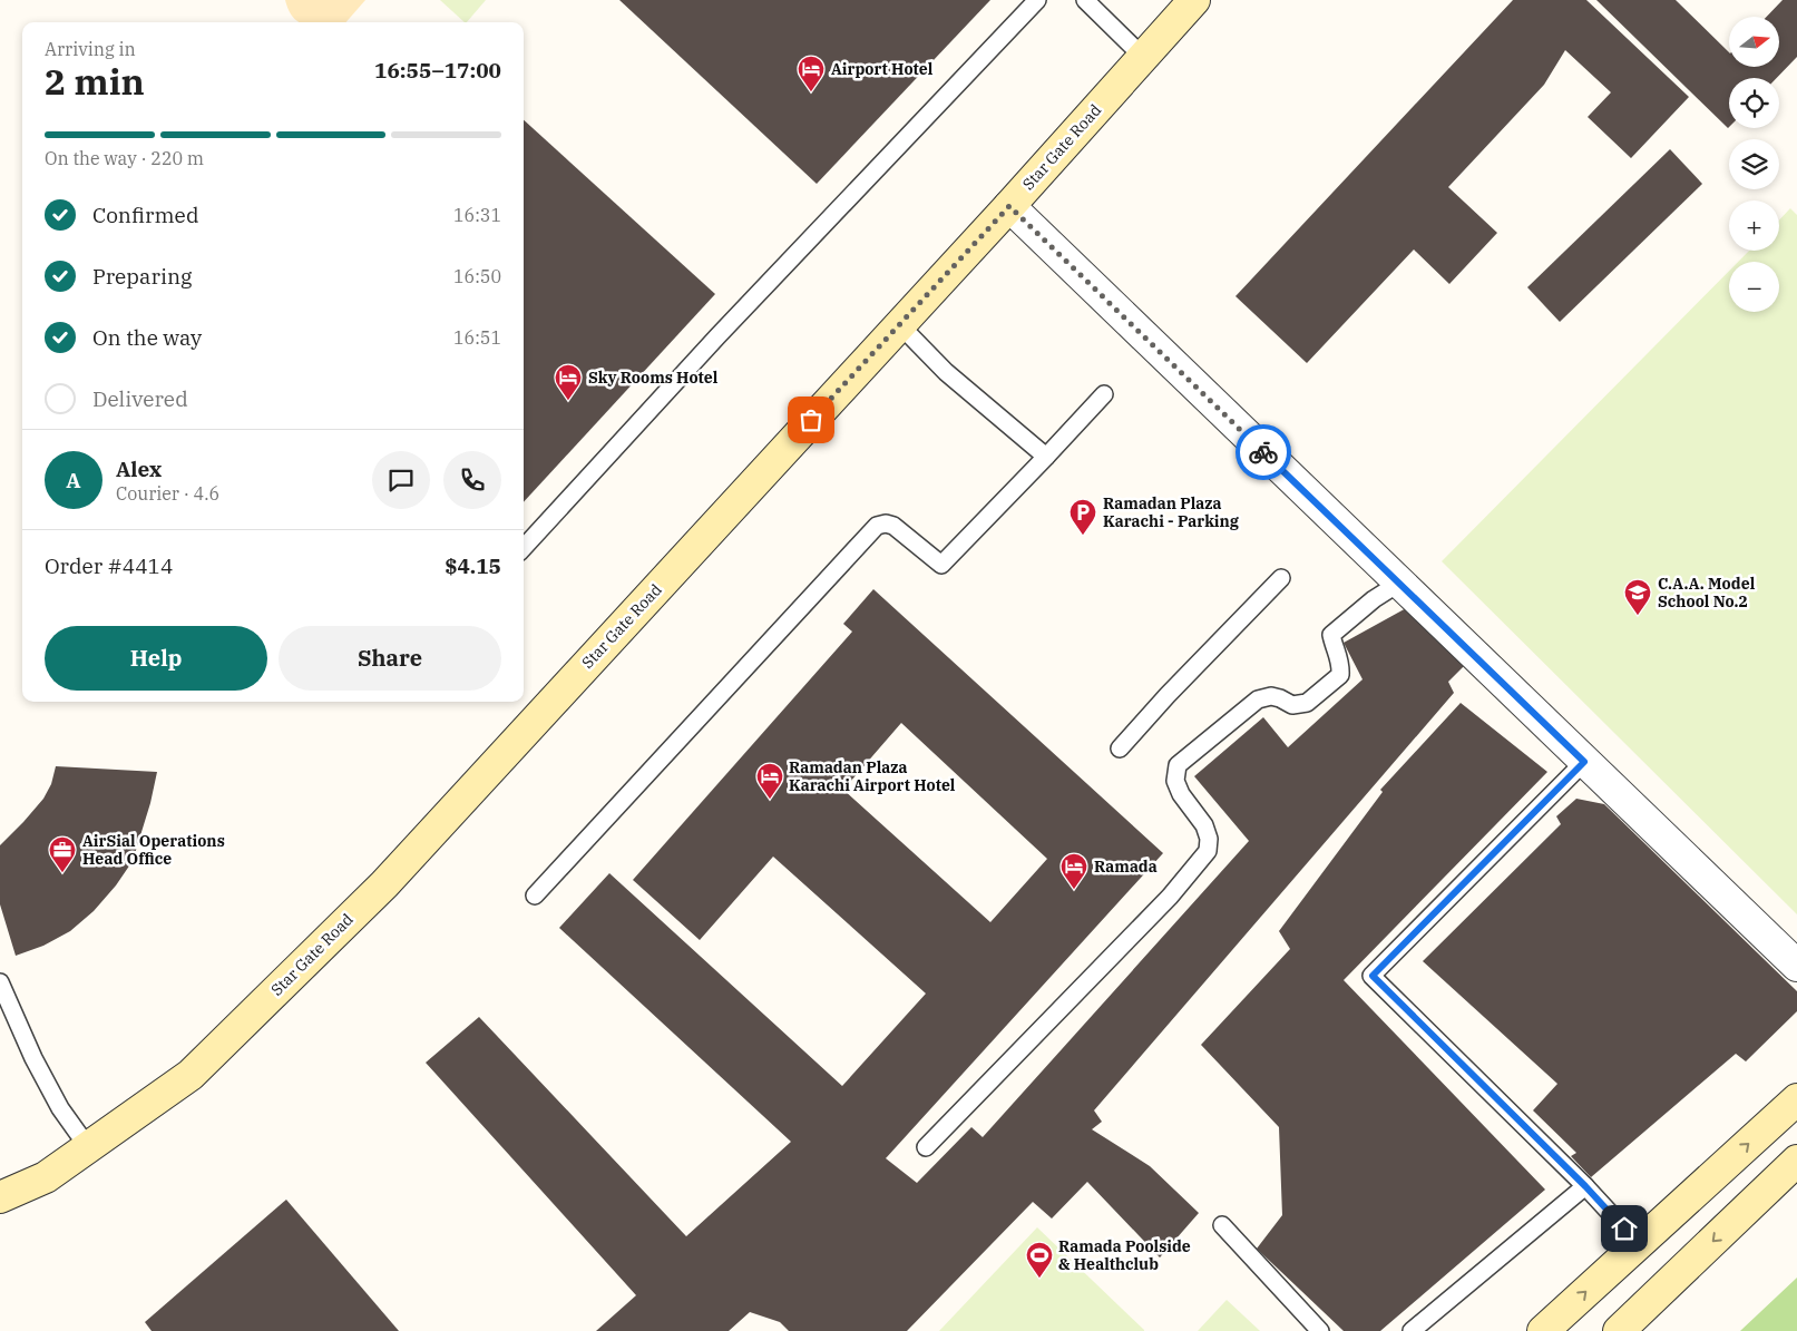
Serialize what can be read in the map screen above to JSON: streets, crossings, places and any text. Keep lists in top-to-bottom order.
{
  "streets": {
    "street": ["Star Gate Road"]
  },
  "places": {
    "hotel": [
      "Airport Hotel",
      "Sky Rooms Hotel",
      "Ramadan Plaza Karachi Airport Hotel",
      "Ramada"
    ],
    "parking": ["Ramadan Plaza Karachi - Parking"],
    "school or university": ["C.A.A. Model School No.2"],
    "office": ["AirSial Operations Head Office"],
    "sports": ["Ramada Poolside & Healthclub"]
  },
  "north": "right",
  "page": {
    "map_buttons": ["+", "−"],
    "heading": ["2 min", "Arriving in", "16:55–17:00"],
    "panel": [
      "Alex",
      "Courier · 4.6",
      "Order #4414",
      "$4.15"
    ],
    "bar": "On the way · 220 m",
    "list": [
      ["Confirmed", "16:31"],
      ["Preparing", "16:50"],
      ["On the way", "16:51"],
      "Delivered"
    ],
    "round": "A",
    "buttons": ["Help", "Share"]
  }
}
